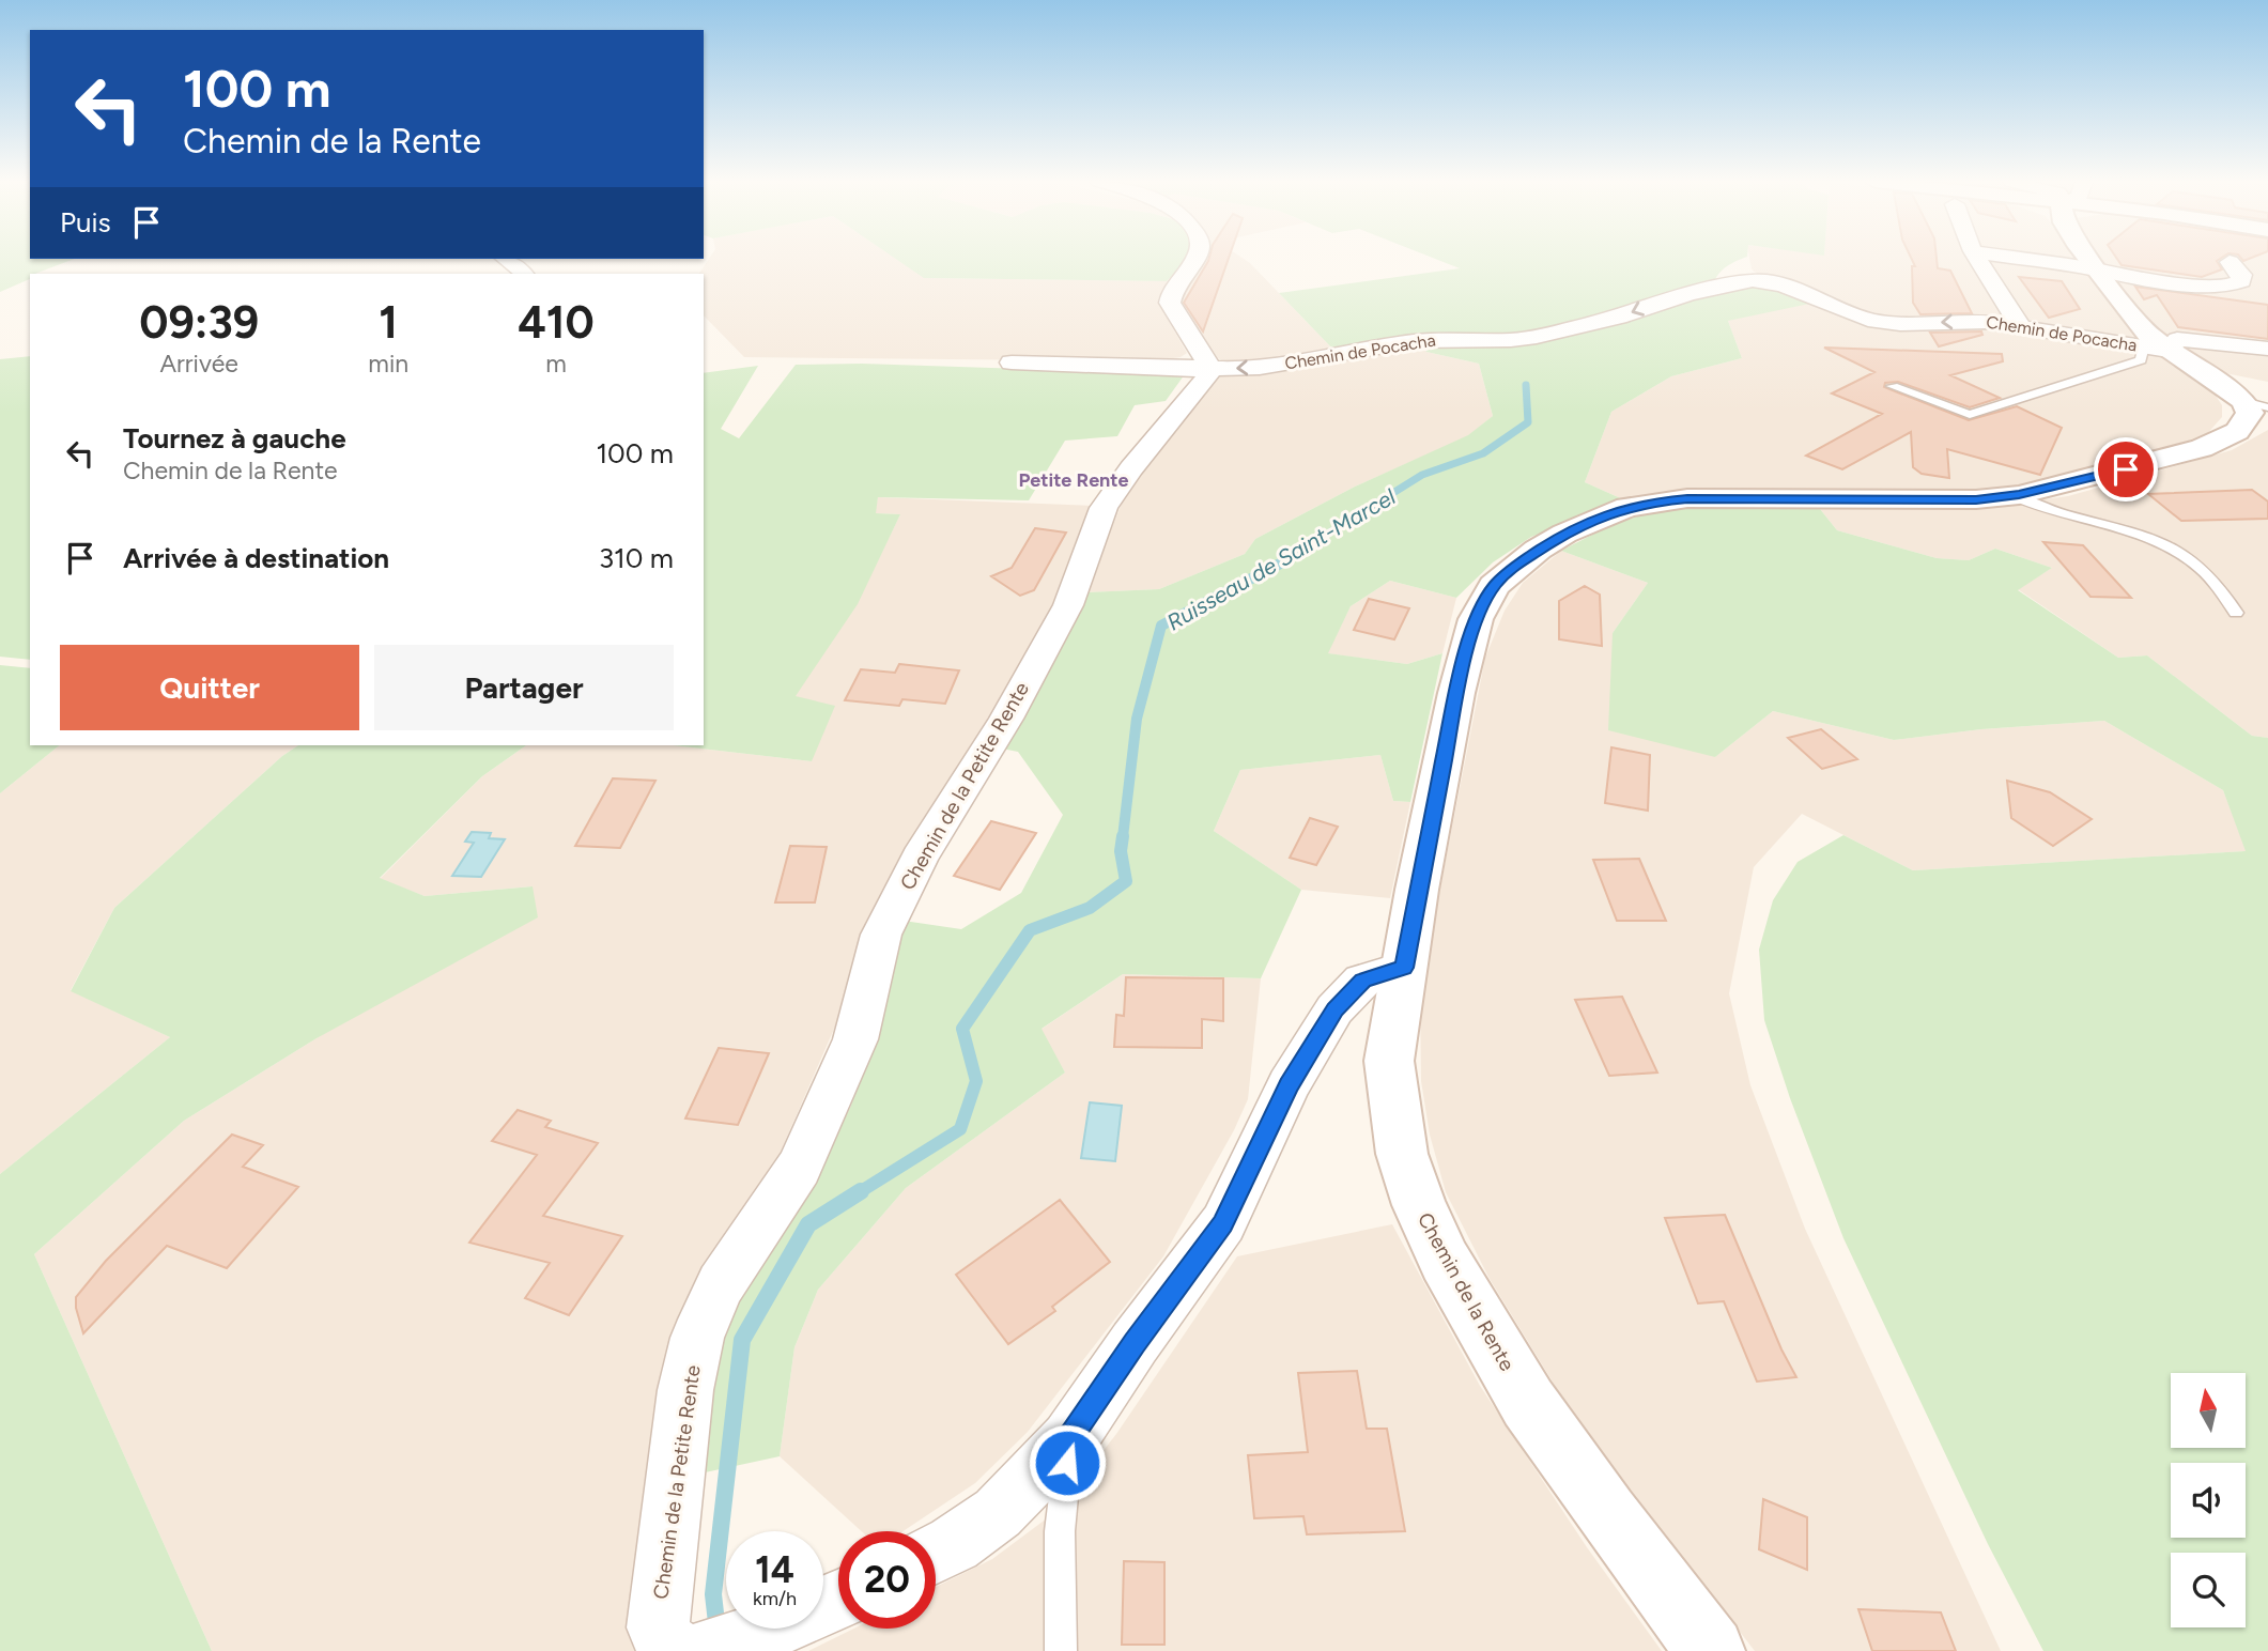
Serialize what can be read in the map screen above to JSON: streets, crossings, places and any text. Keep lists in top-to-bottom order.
{
  "streets": {
    "street": ["Chemin de Pocacha", "Chemin de la Petite Rente", "Chemin de la Rente"]
  },
  "crossings": [
    ["Chemin de Pocacha", "Chemin de la Petite Rente"],
    ["Chemin de Pocacha", "Chemin de la Rente"]
  ],
  "one_way": ["Chemin de Pocacha"],
  "districts": ["Petite Rente"],
  "water": ["Ruisseau de Saint-Marcel"],
  "north": "top",
  "page": {
    "turn": ["100 m", "Chemin de la Rente"],
    "then": "Puis",
    "eta": [
      "09:39",
      "Arrivée",
      "1",
      "min",
      "410",
      "m"
    ],
    "list": [
      {
        "name": "Tournez à gauche",
        "note": "Chemin de la Rente",
        "value": "100 m"
      },
      {
        "name": "Arrivée à destination",
        "value": "310 m"
      }
    ],
    "buttons": ["Quitter", "Partager"],
    "speed": "14 km/h",
    "limit": "20"
  }
}
